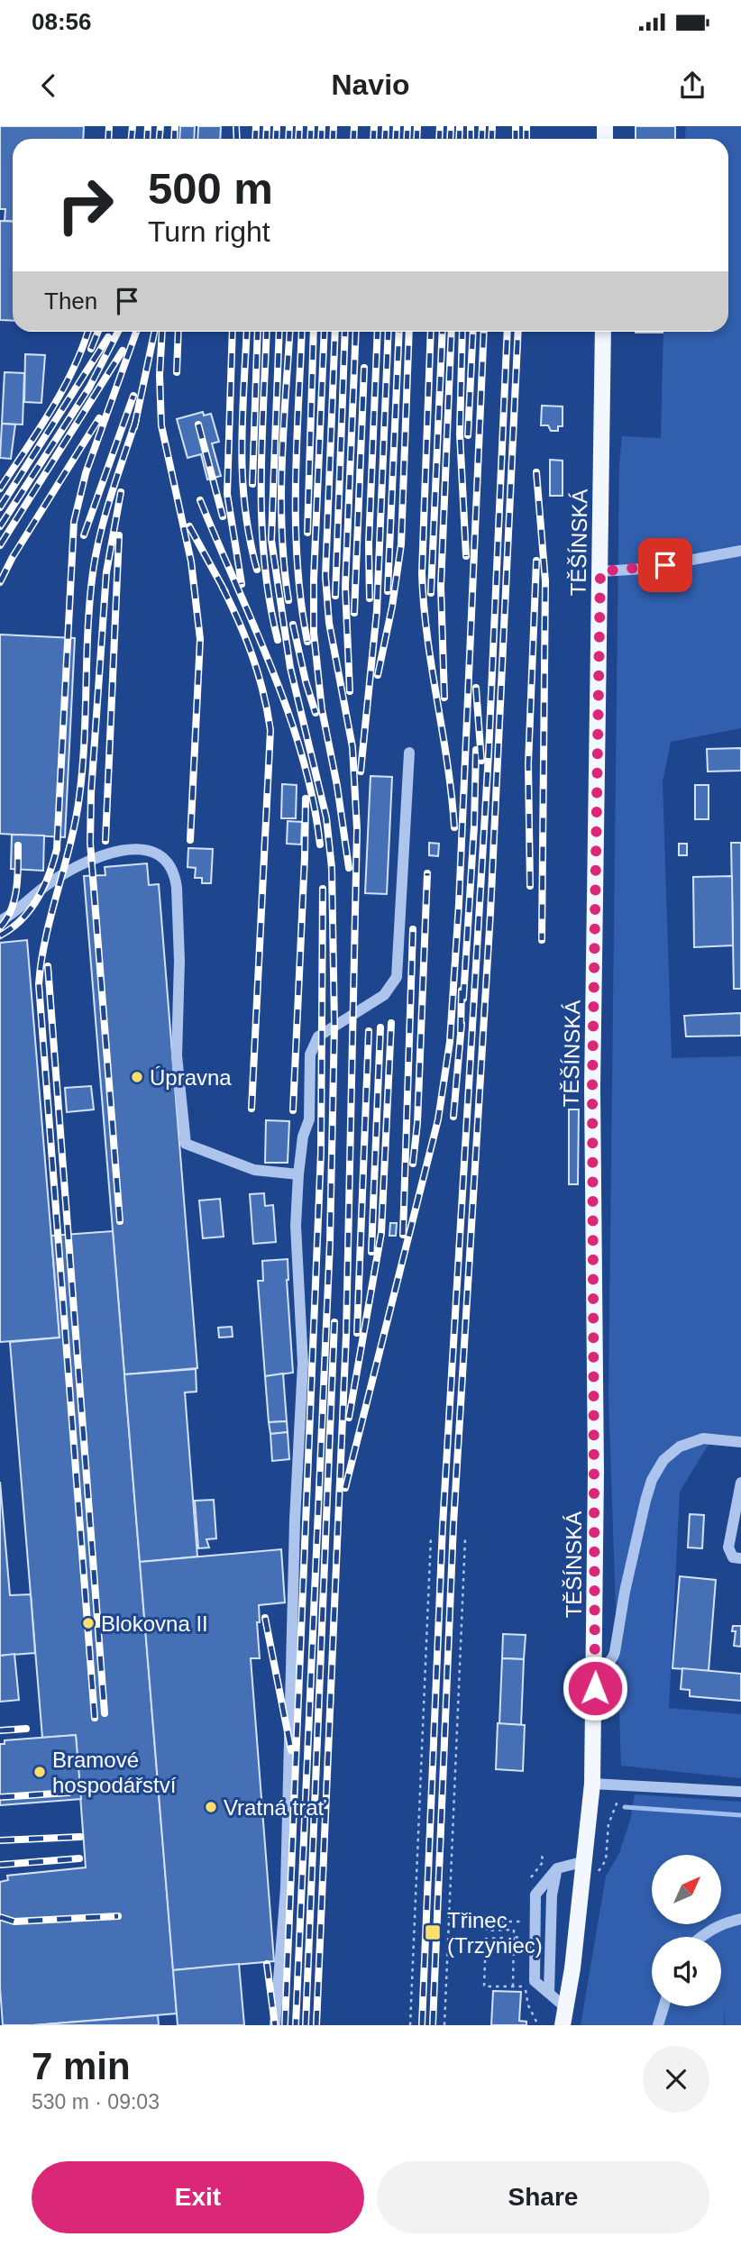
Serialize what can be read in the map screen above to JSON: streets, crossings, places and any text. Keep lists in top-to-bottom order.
{
  "streets": {
    "main road": ["TĚŠÍNSKÁ"]
  },
  "places": {
    "other": [
      "Úpravna",
      "Blokovna II",
      "Bramové hospodářství",
      "Vratná trať"
    ],
    "transit": ["Třinec (Trzyniec)"]
  },
  "north": "top right",
  "page": {
    "status": "08:56",
    "header": "Navio",
    "turn": ["500 m", "Turn right"],
    "then": "Then",
    "heading": ["7 min", "530 m · 09:03"],
    "buttons": ["Exit", "Share"]
  }
}
